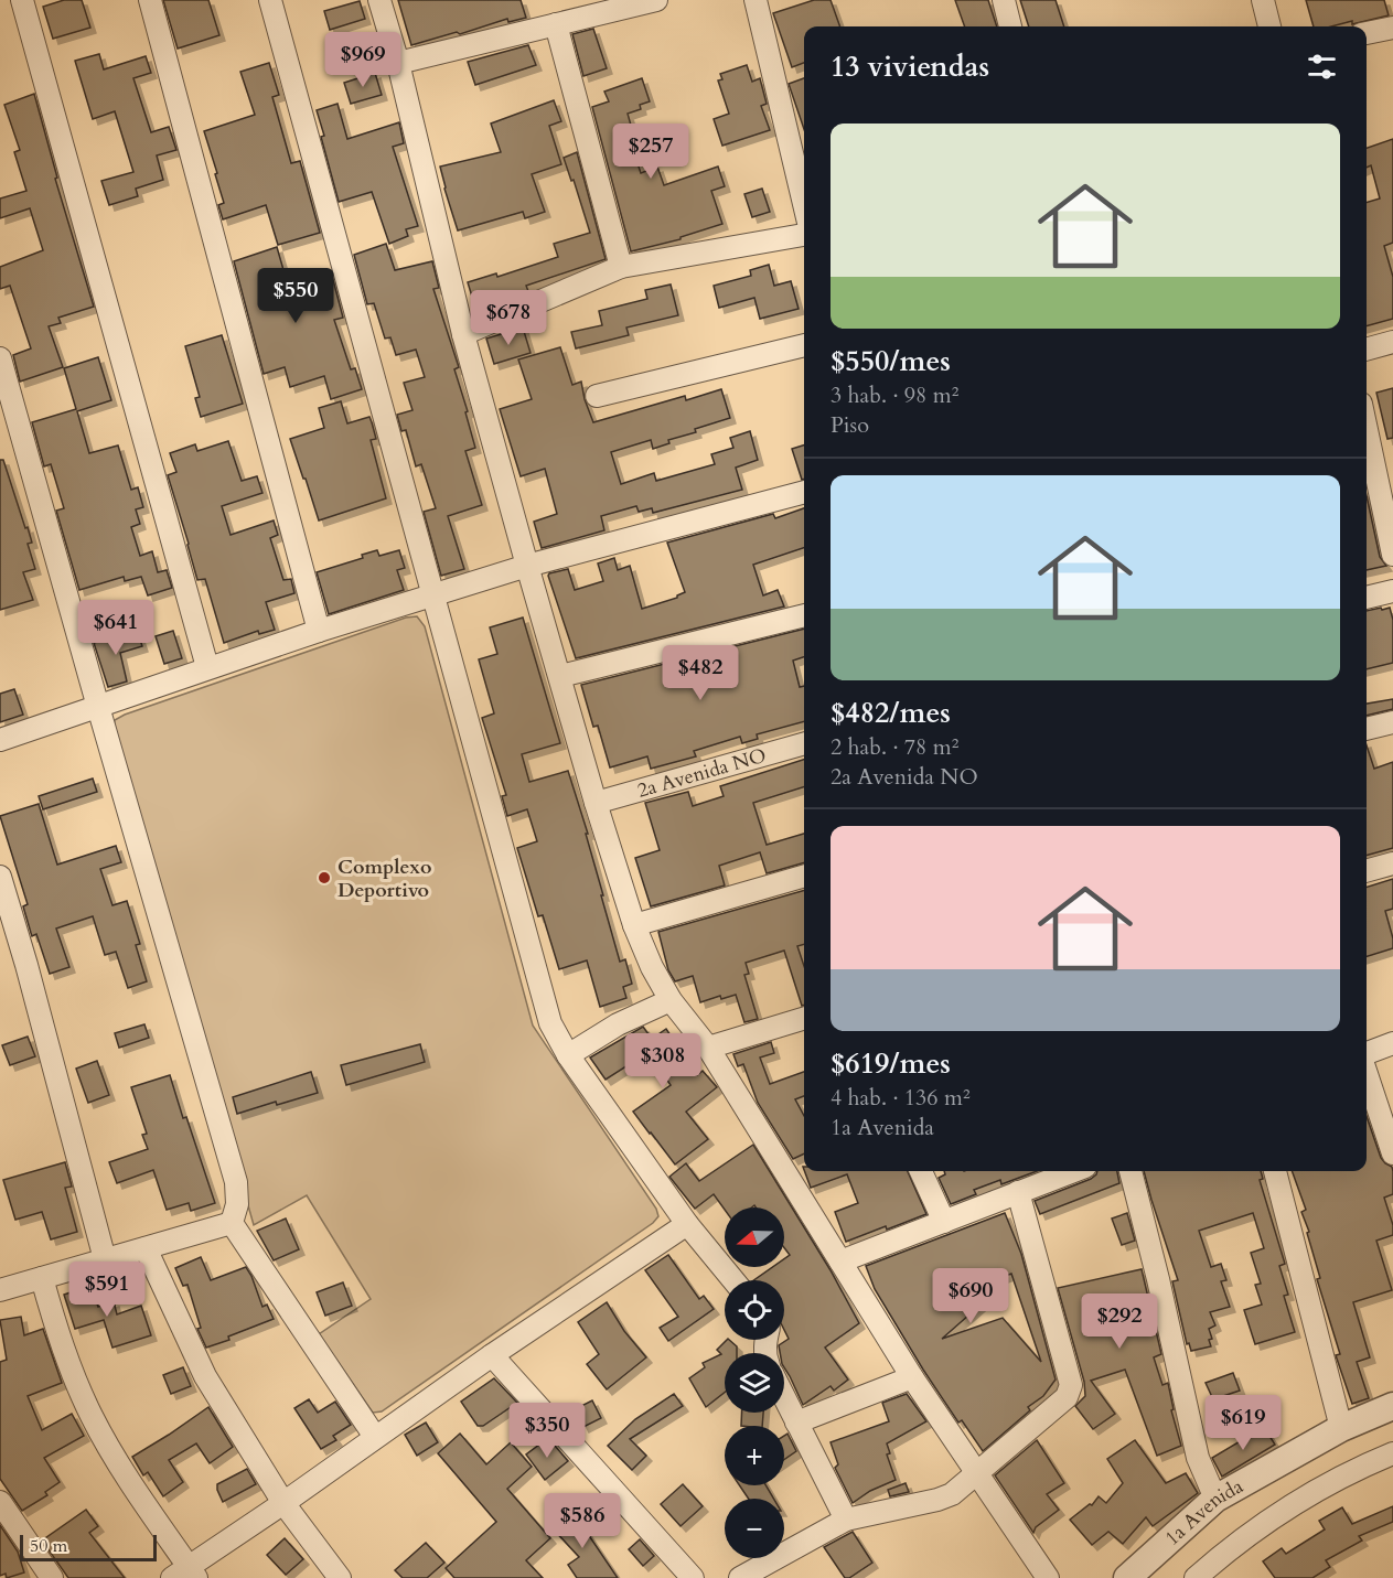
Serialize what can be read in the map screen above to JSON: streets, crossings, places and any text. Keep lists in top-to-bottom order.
{
  "streets": {
    "street": ["2a Avenida NO", "1a Avenida"]
  },
  "places": ["Complexo Deportivo"],
  "scale_bar": "50 m",
  "north": "left",
  "page": {
    "heading": "13 viviendas",
    "price": [
      "$969",
      "$257",
      "$550",
      "$678",
      "$641",
      "$482",
      "$308",
      "$591",
      "$690",
      "$292",
      "$619",
      "$350",
      "$586"
    ],
    "list": [
      {
        "name": "$550/mes",
        "note": "3 hab. · 98 m² · Piso"
      },
      {
        "name": "$482/mes",
        "note": "2 hab. · 78 m² · 2a Avenida NO"
      },
      {
        "name": "$619/mes",
        "note": "4 hab. · 136 m² · 1a Avenida"
      }
    ],
    "map_buttons": ["+", "−"],
    "scale": "50 m"
  }
}
